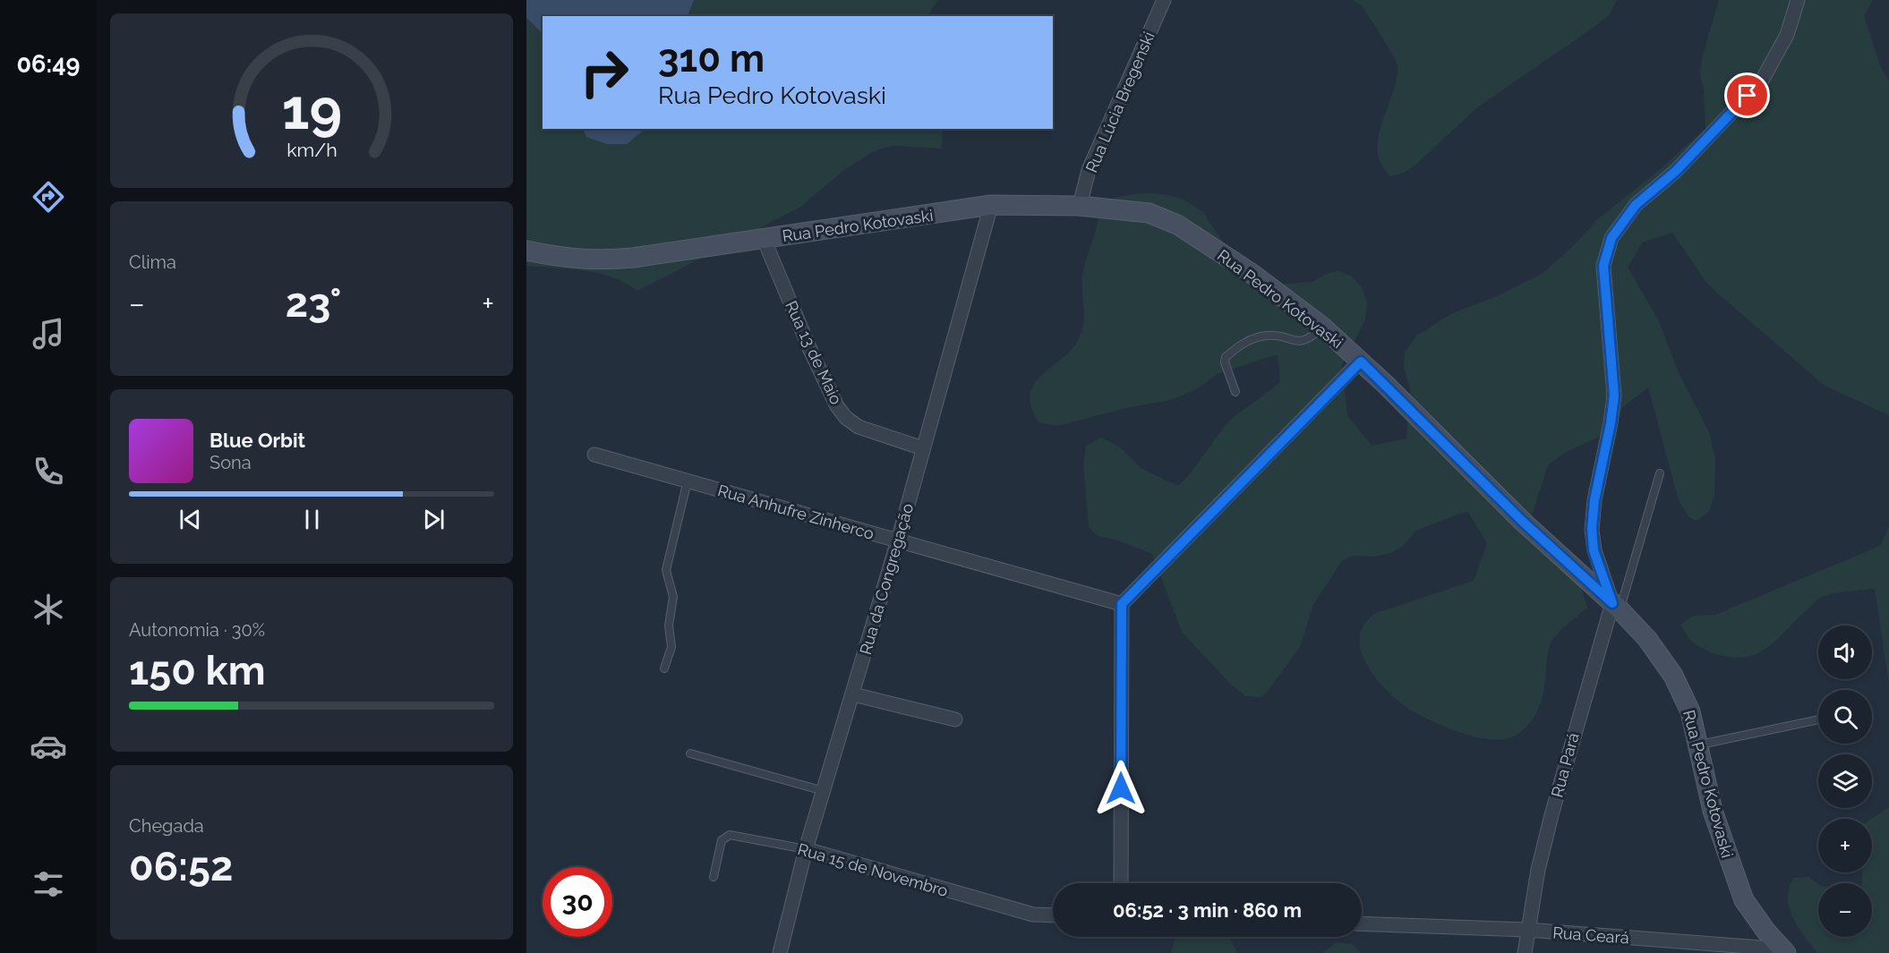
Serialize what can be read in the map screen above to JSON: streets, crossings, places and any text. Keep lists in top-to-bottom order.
{
  "streets": {
    "street": [
      "Rua Lúcia Bregenski",
      "Rua Pedro Kotovaski",
      "Rua 13 de Maio",
      "Rua Anhufre Zinherco",
      "Rua da Congregação",
      "Rua Pará",
      "Rua 15 de Novembro",
      "Rua Ceará"
    ]
  },
  "crossings": [
    ["Rua Lúcia Bregenski", "Rua Pedro Kotovaski"],
    ["Rua Pedro Kotovaski", "Rua 13 de Maio"],
    ["Rua Pedro Kotovaski", "Rua da Congregação"],
    ["Rua Pedro Kotovaski", "Rua Pará"],
    ["Rua Pedro Kotovaski", "Rua Ceará"],
    ["Rua 13 de Maio", "Rua da Congregação"],
    ["Rua Anhufre Zinherco", "Rua da Congregação"],
    ["Rua da Congregação", "Rua 15 de Novembro"],
    ["Rua Pará", "Rua Ceará"]
  ],
  "page": {
    "tabs": "06:49",
    "turn": ["310 m", "Rua Pedro Kotovaski"],
    "tile": [
      "Clima",
      ["Autonomia · 30%", "150 km"],
      ["Chegada", "06:52"]
    ],
    "heat": ["−", "23°", "+"],
    "song": ["Blue Orbit", "Sona"],
    "map_buttons": ["+", "−"],
    "limit": "30",
    "trip": "06:52 · 3 min · 860 m",
    "gauge": ["19", "km/h"]
  }
}
